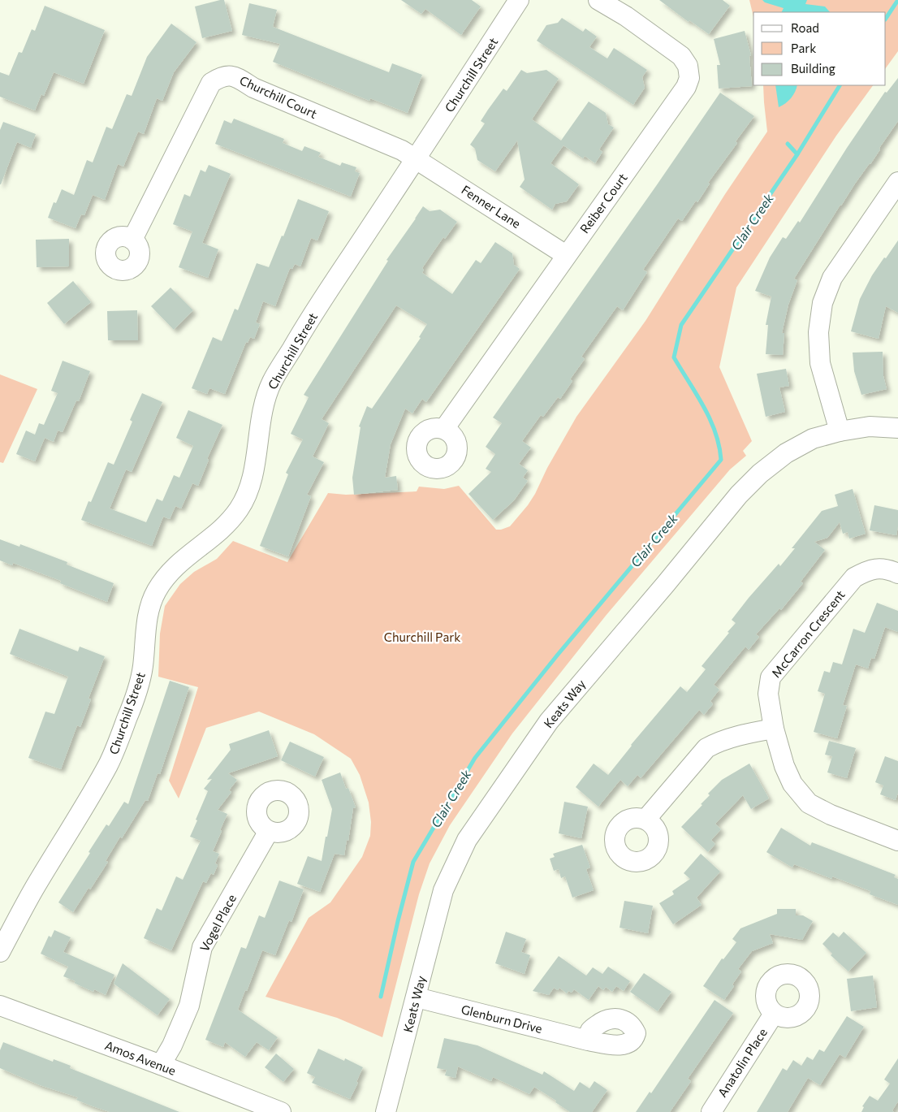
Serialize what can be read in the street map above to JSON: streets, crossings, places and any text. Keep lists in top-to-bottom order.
{
  "streets": {
    "street": [
      "Churchill Street",
      "Churchill Court",
      "Reiber Court",
      "Fenner Lane",
      "McCarron Crescent",
      "Keats Way",
      "Vogel Place",
      "Glenburn Drive",
      "Amos Avenue",
      "Anatolin Place"
    ]
  },
  "crossings": [
    ["Churchill Street", "Churchill Court"],
    ["Churchill Street", "Fenner Lane"],
    ["Churchill Court", "Fenner Lane"],
    ["Reiber Court", "Fenner Lane"],
    ["Keats Way", "Glenburn Drive"],
    ["Vogel Place", "Amos Avenue"]
  ],
  "water": ["Clair Creek"],
  "parks": ["Churchill Park"],
  "legend": ["Road", "Park", "Building"]
}
